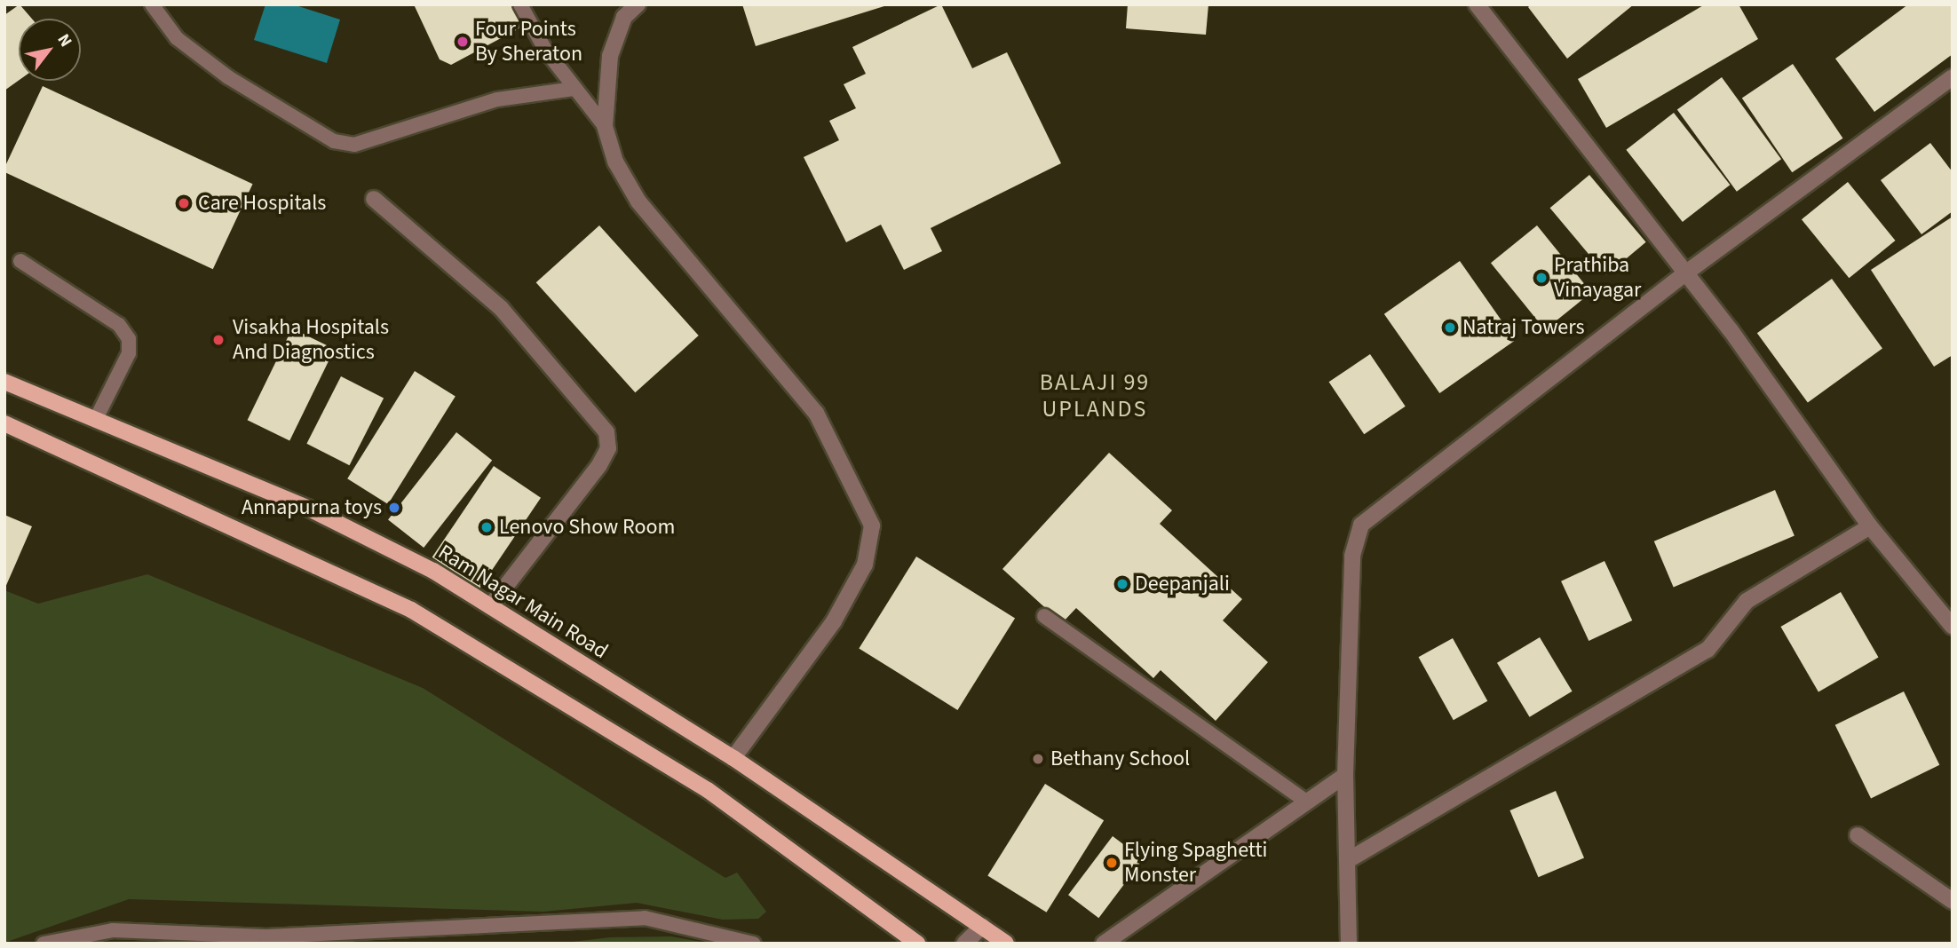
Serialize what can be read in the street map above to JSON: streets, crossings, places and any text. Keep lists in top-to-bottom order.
{
  "streets": {
    "main road": ["Ram Nagar Main Road"]
  },
  "districts": ["BALAJI 99 UPLANDS"],
  "places": [
    "Four Points By Sheraton",
    "Care Hospitals",
    "Prathiba Vinayagar",
    "Natraj Towers",
    "Visakha Hospitals And Diagnostics",
    "Annapurna toys",
    "Lenovo Show Room",
    "Deepanjali",
    "Bethany School",
    "Flying Spaghetti Monster"
  ],
  "north": "top right"
}
